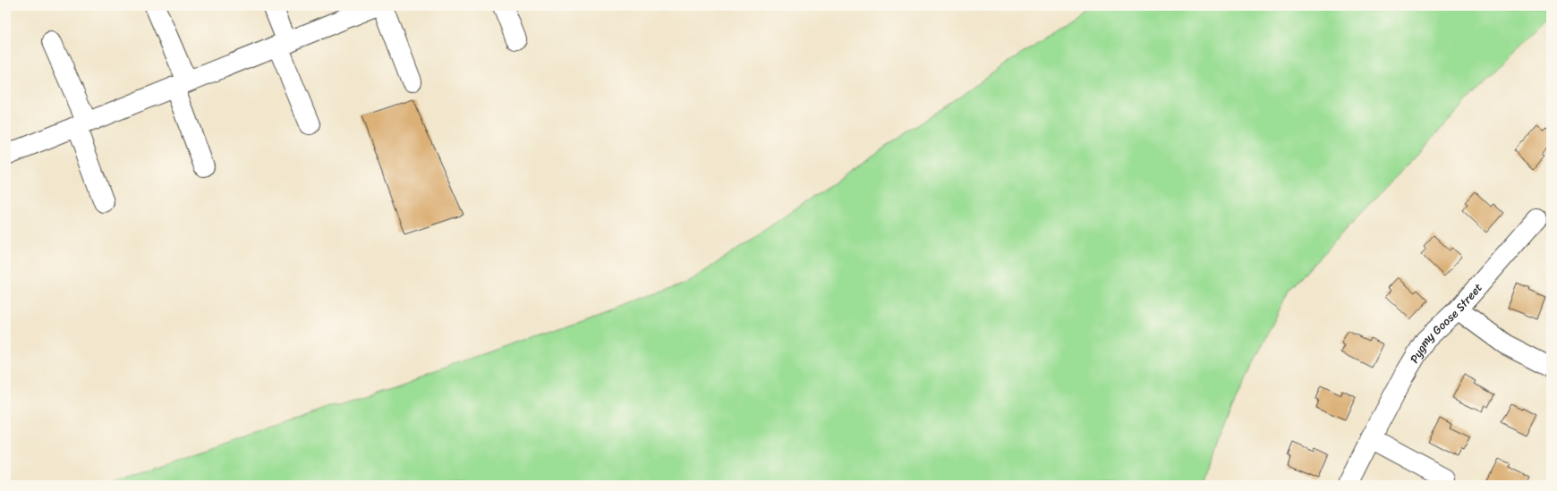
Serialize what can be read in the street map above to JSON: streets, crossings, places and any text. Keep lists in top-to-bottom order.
{
  "streets": {
    "street": ["Pygmy Goose Street"]
  }
}
